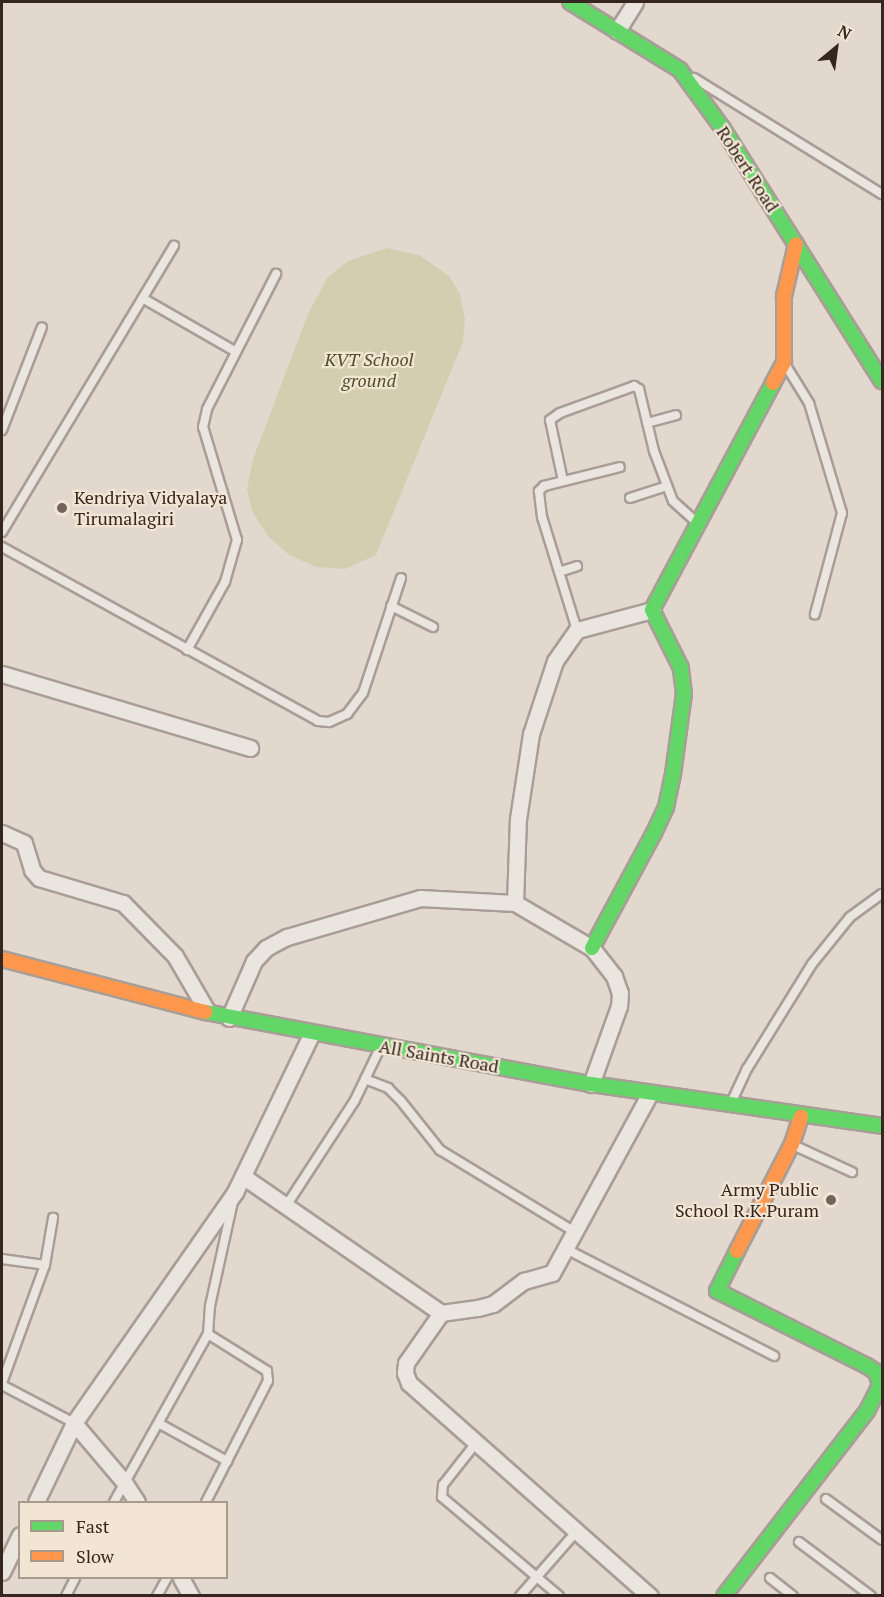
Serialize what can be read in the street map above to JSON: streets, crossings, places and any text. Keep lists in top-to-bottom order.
{
  "streets": {
    "street": ["Robert Road", "All Saints Road"]
  },
  "parks": ["KVT School ground"],
  "places": ["Kendriya Vidyalaya Tirumalagiri", "Army Public School R.K.Puram"],
  "legend": ["Fast", "Slow"],
  "north": "top right"
}
